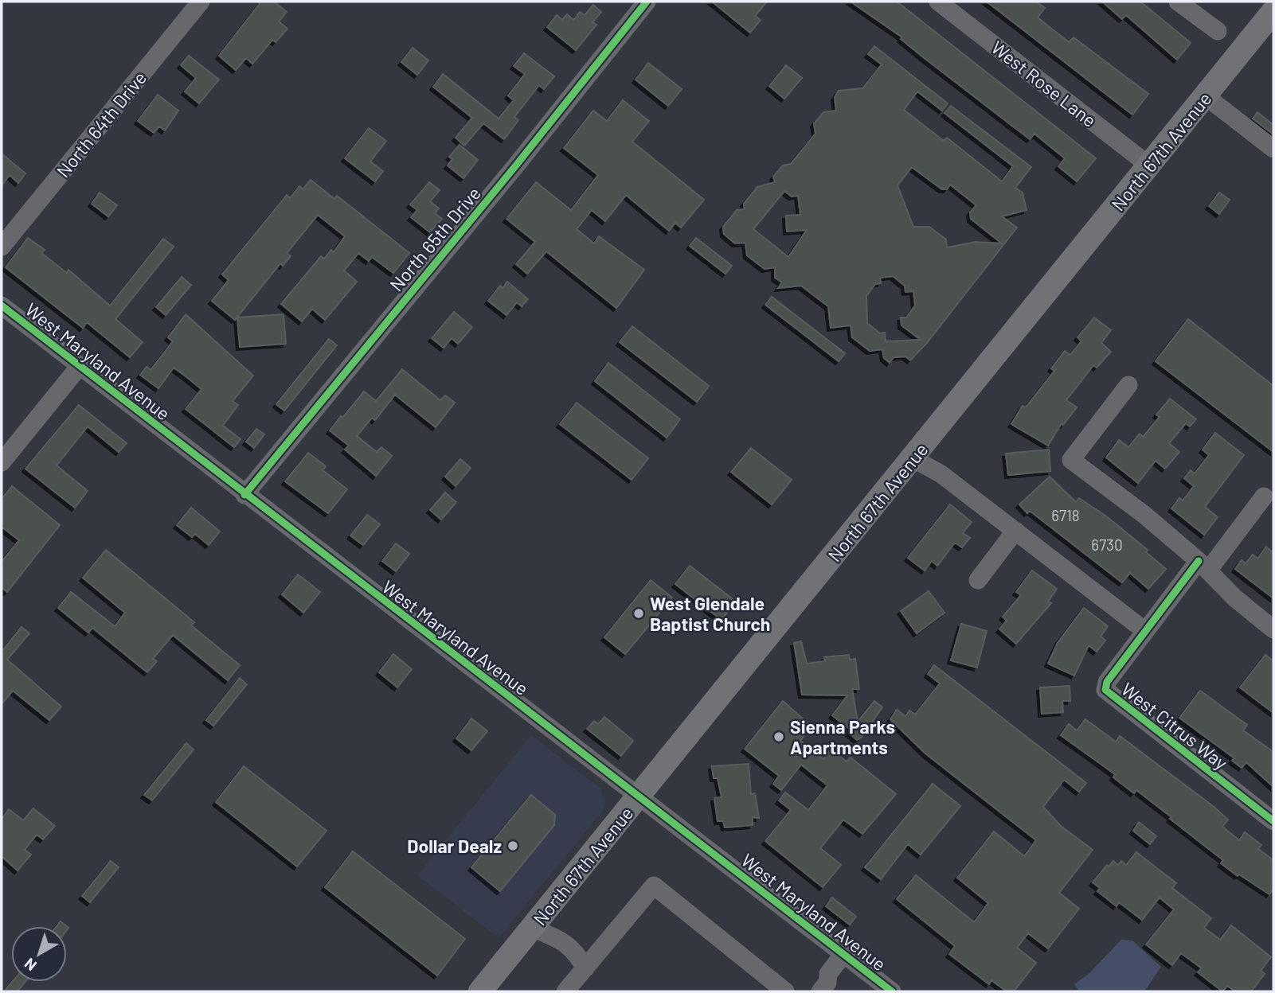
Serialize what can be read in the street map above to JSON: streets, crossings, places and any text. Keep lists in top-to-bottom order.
{
  "streets": {
    "main road": ["North 67th Avenue"],
    "street": [
      "West Rose Lane",
      "North 64th Drive",
      "North 65th Drive",
      "West Maryland Avenue",
      "West Citrus Way"
    ]
  },
  "crossings": [
    ["West Rose Lane", "North 67th Avenue"],
    ["North 67th Avenue", "West Maryland Avenue"],
    ["North 65th Drive", "West Maryland Avenue"]
  ],
  "places": ["West Glendale Baptist Church", "Sienna Parks Apartments", "Dollar Dealz"],
  "house_numbers": ["6718", "6730"],
  "north": "bottom left"
}
